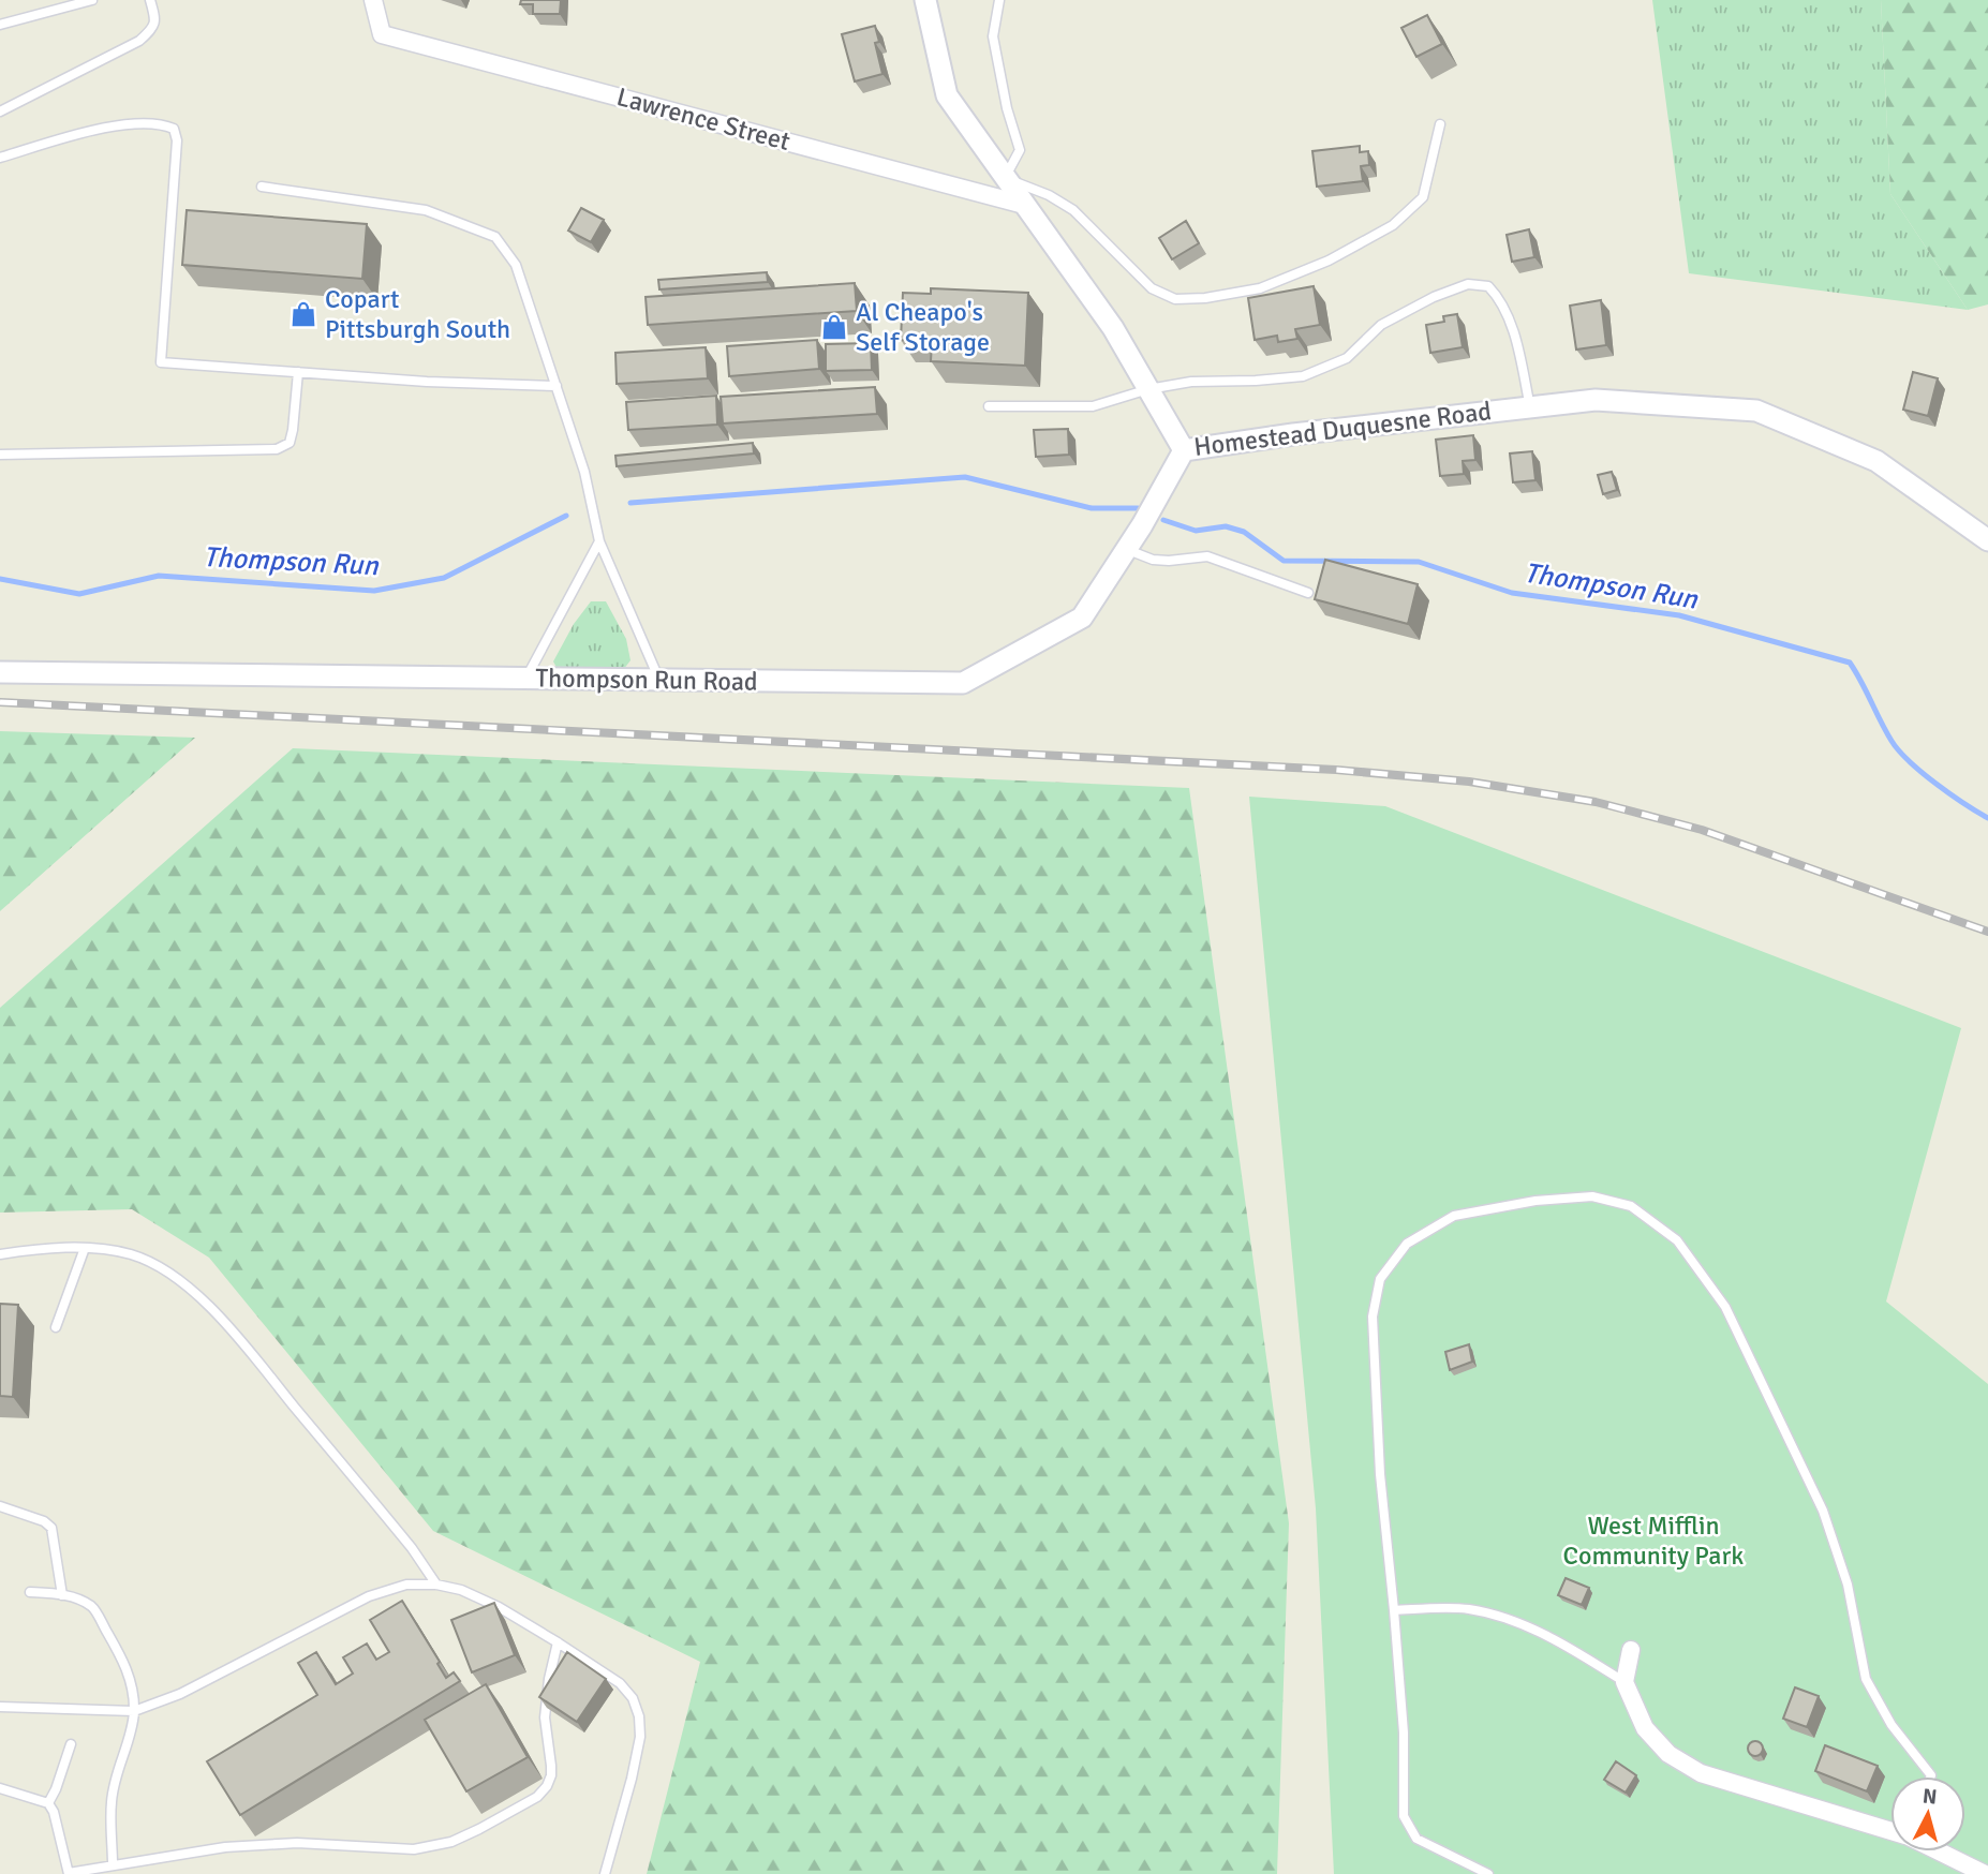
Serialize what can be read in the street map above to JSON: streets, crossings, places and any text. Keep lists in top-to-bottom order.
{
  "streets": {
    "street": ["Lawrence Street", "Homestead Duquesne Road", "Thompson Run Road"]
  },
  "crossings": [
    ["Lawrence Street", "Homestead Duquesne Road"],
    ["Homestead Duquesne Road", "Thompson Run Road"]
  ],
  "water": ["Thompson Run"],
  "parks": ["West Mifflin Community Park"],
  "places": {
    "shop": ["Copart Pittsburgh South", "Al Cheapo's Self Storage"]
  },
  "north": "top"
}
